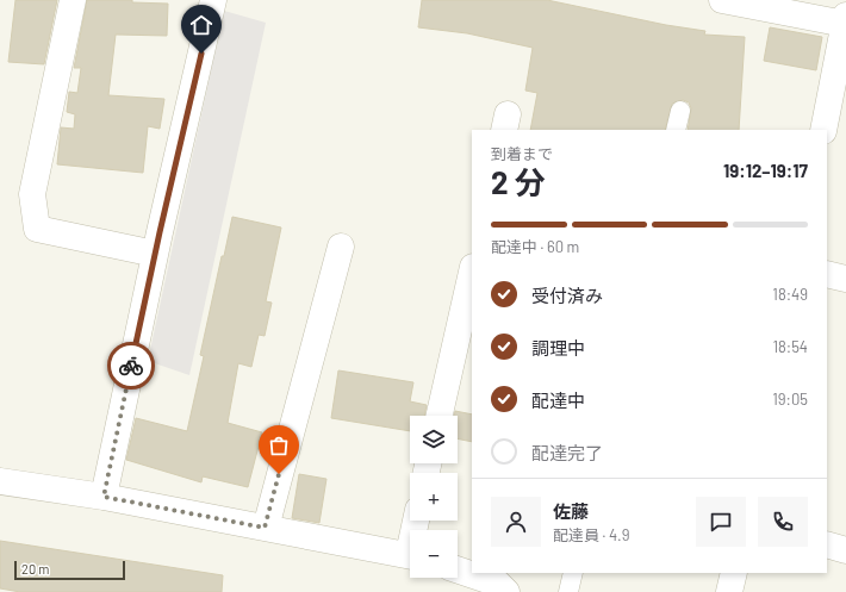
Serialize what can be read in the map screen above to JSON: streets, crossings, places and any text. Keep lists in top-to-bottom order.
{
  "scale_bar": "20 m",
  "page": {
    "heading": ["2 分", "到着まで", "19:12–19:17"],
    "panel": ["佐藤", "配達員 · 4.9"],
    "bar": "配達中 · 60 m",
    "list": [
      ["受付済み", "18:49"],
      ["調理中", "18:54"],
      ["配達中", "19:05"],
      "配達完了"
    ],
    "map_buttons": ["+", "−"],
    "scale": "20 m"
  }
}
